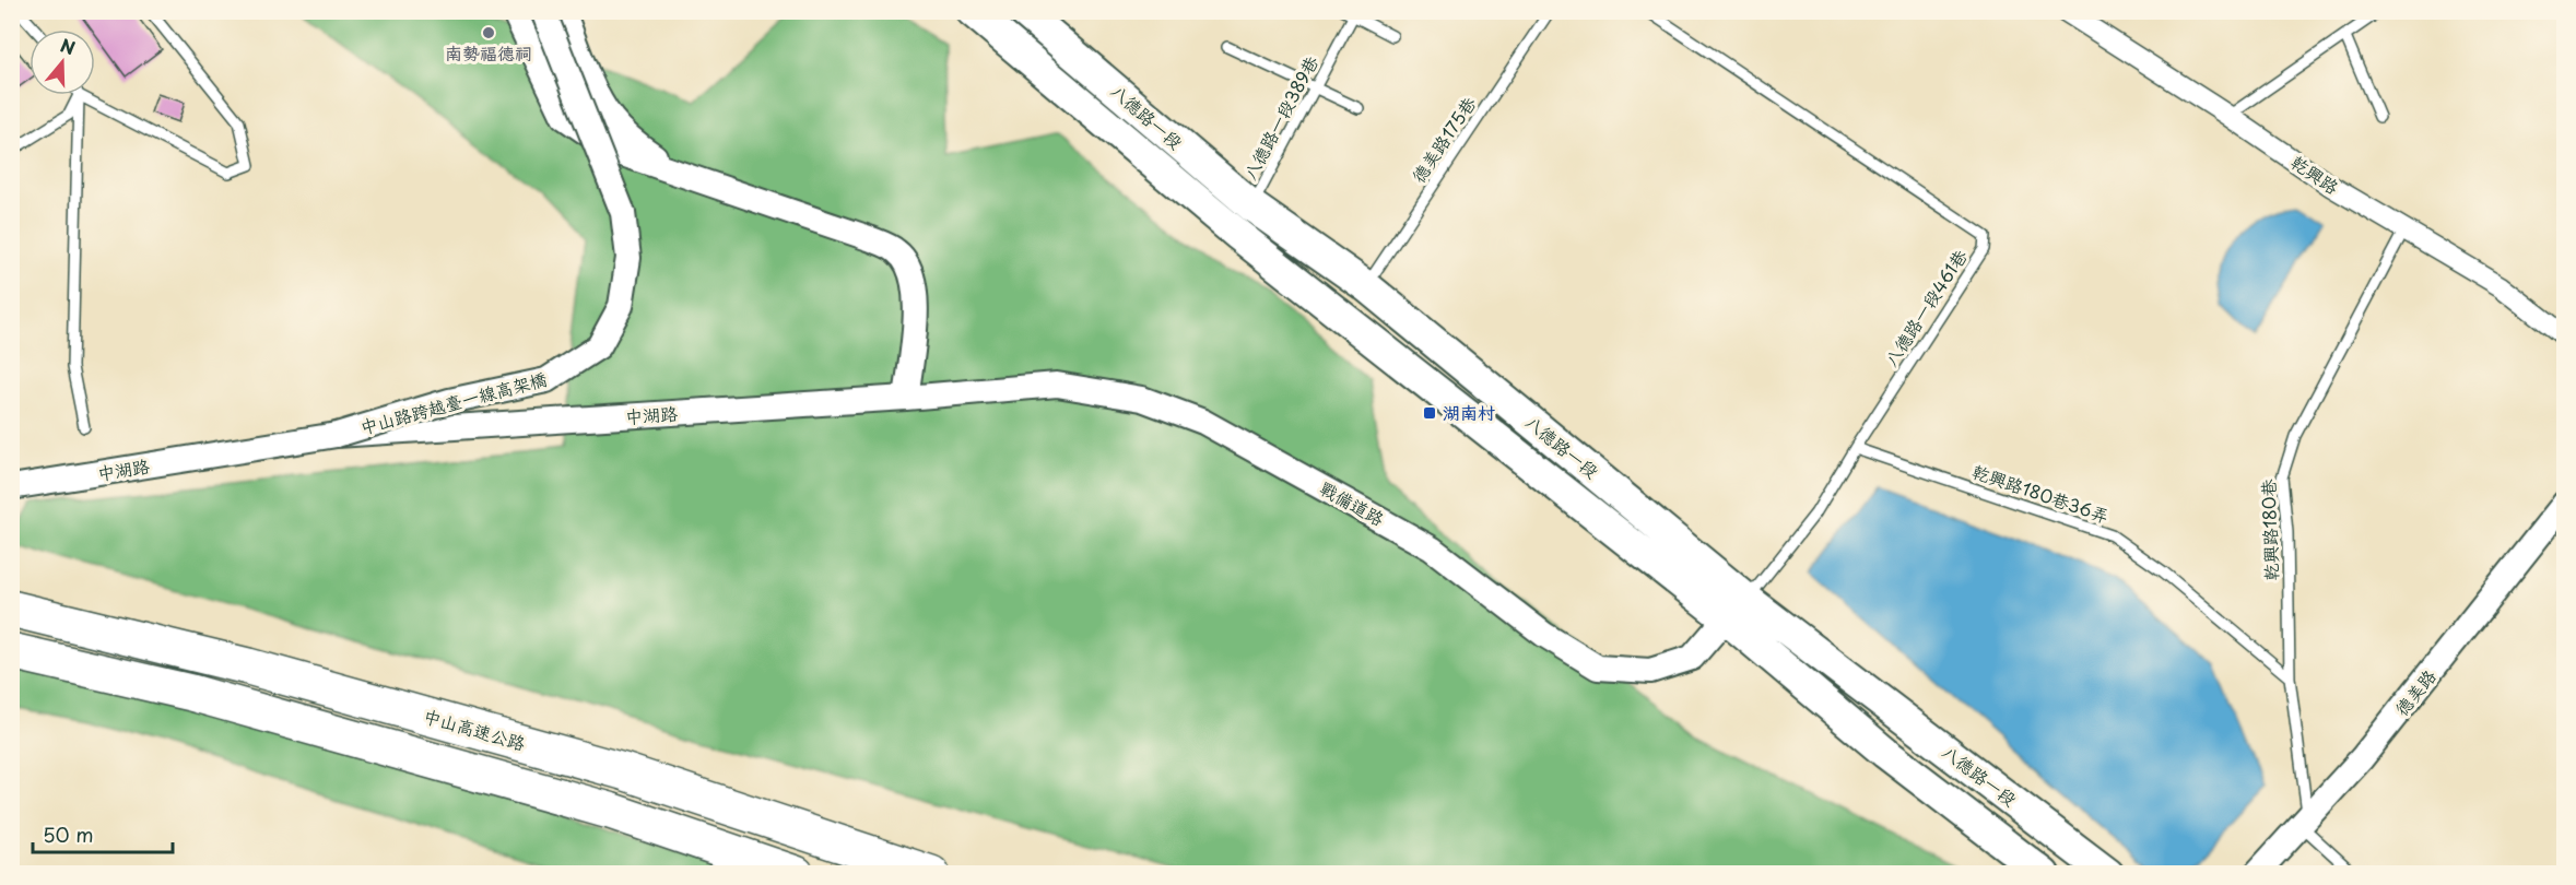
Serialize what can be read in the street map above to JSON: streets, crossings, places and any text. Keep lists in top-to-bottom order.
{
  "streets": {
    "highway": ["中山高速公路"],
    "main road": ["八德路一段"],
    "street": [
      "乾興路",
      "中山路跨越臺一線高架橋",
      "中湖路",
      "戰備道路",
      "德美路"
    ],
    "lane": [
      "八德路一段389巷",
      "德美路175巷",
      "八德路一段461巷",
      "乾興路180巷36弄",
      "乾興路180巷"
    ]
  },
  "crossings": [
    ["八德路一段", "八德路一段389巷"],
    ["八德路一段", "德美路175巷"],
    ["八德路一段", "八德路一段461巷"],
    ["八德路一段", "戰備道路"],
    ["乾興路", "乾興路180巷"],
    ["八德路一段461巷", "乾興路180巷36弄"],
    ["八德路一段461巷", "戰備道路"],
    ["中山路跨越臺一線高架橋", "中湖路"],
    ["中湖路", "戰備道路"],
    ["乾興路180巷36弄", "乾興路180巷"],
    ["乾興路180巷", "德美路"]
  ],
  "places": {
    "other": ["南勢福德祠"],
    "transit": ["湖南村"]
  },
  "scale_bar": "50 m",
  "north": "top"
}
